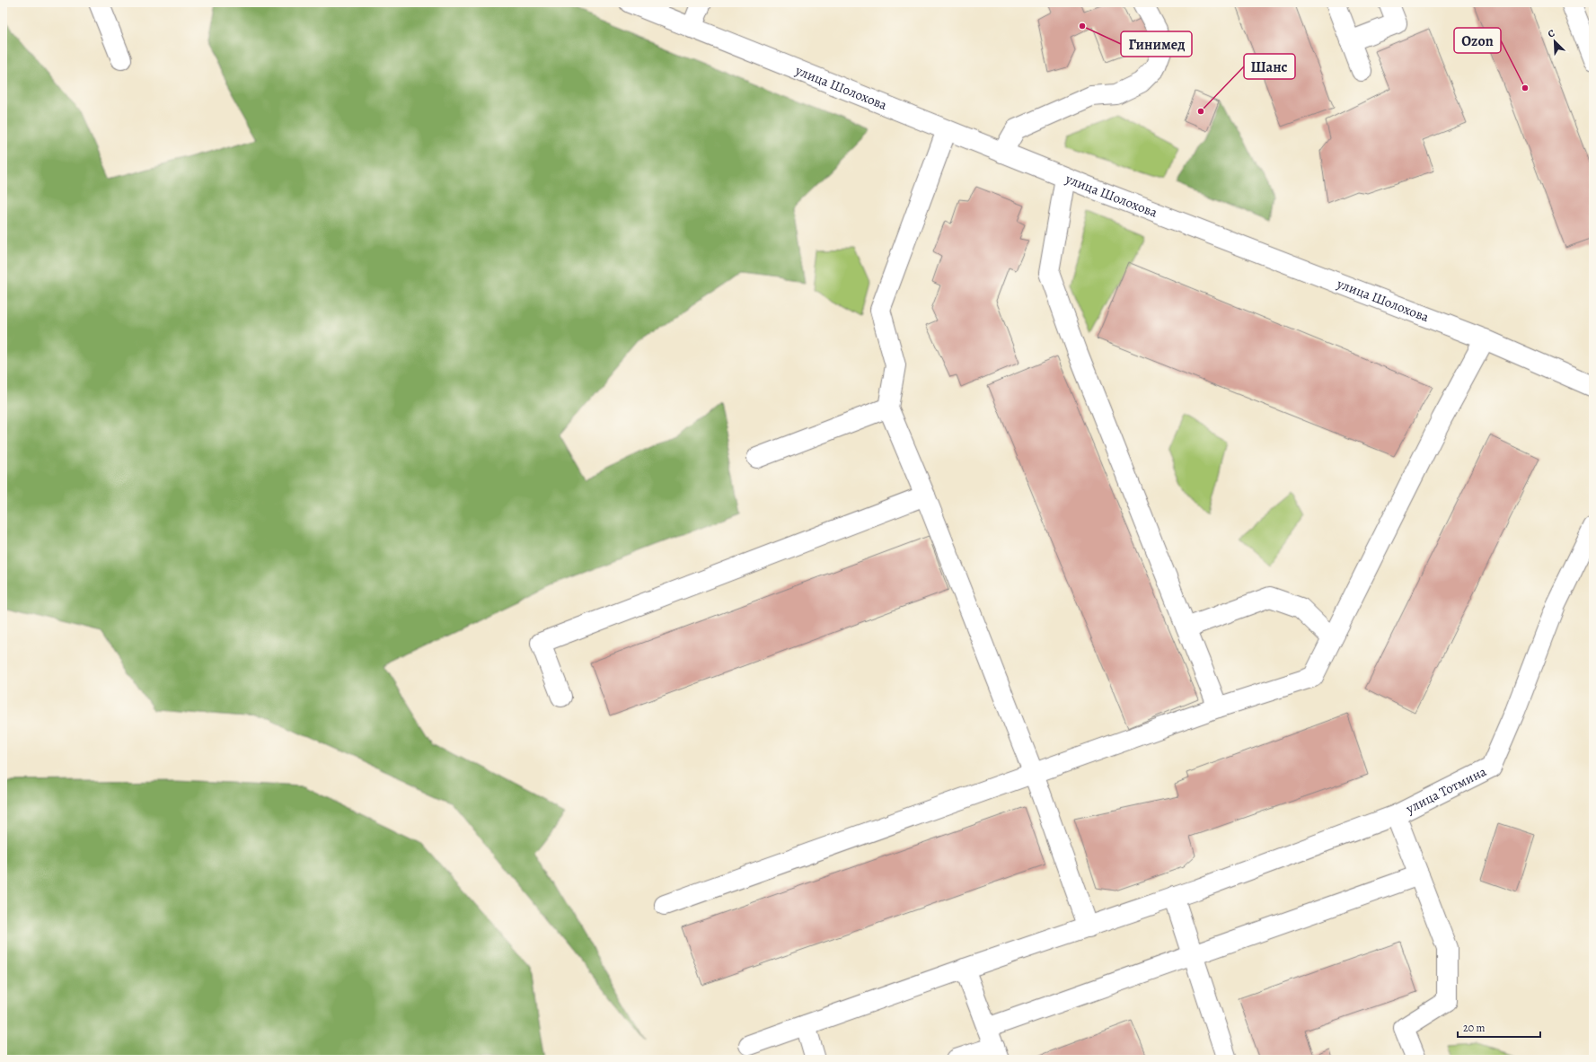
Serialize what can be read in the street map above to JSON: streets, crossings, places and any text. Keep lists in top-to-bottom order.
{
  "streets": {
    "street": ["улица Шолохова", "улица Тотмина"]
  },
  "places": ["Гинимед", "Ozon", "Шанс"],
  "scale_bar": "20 m",
  "north": "top left"
}
